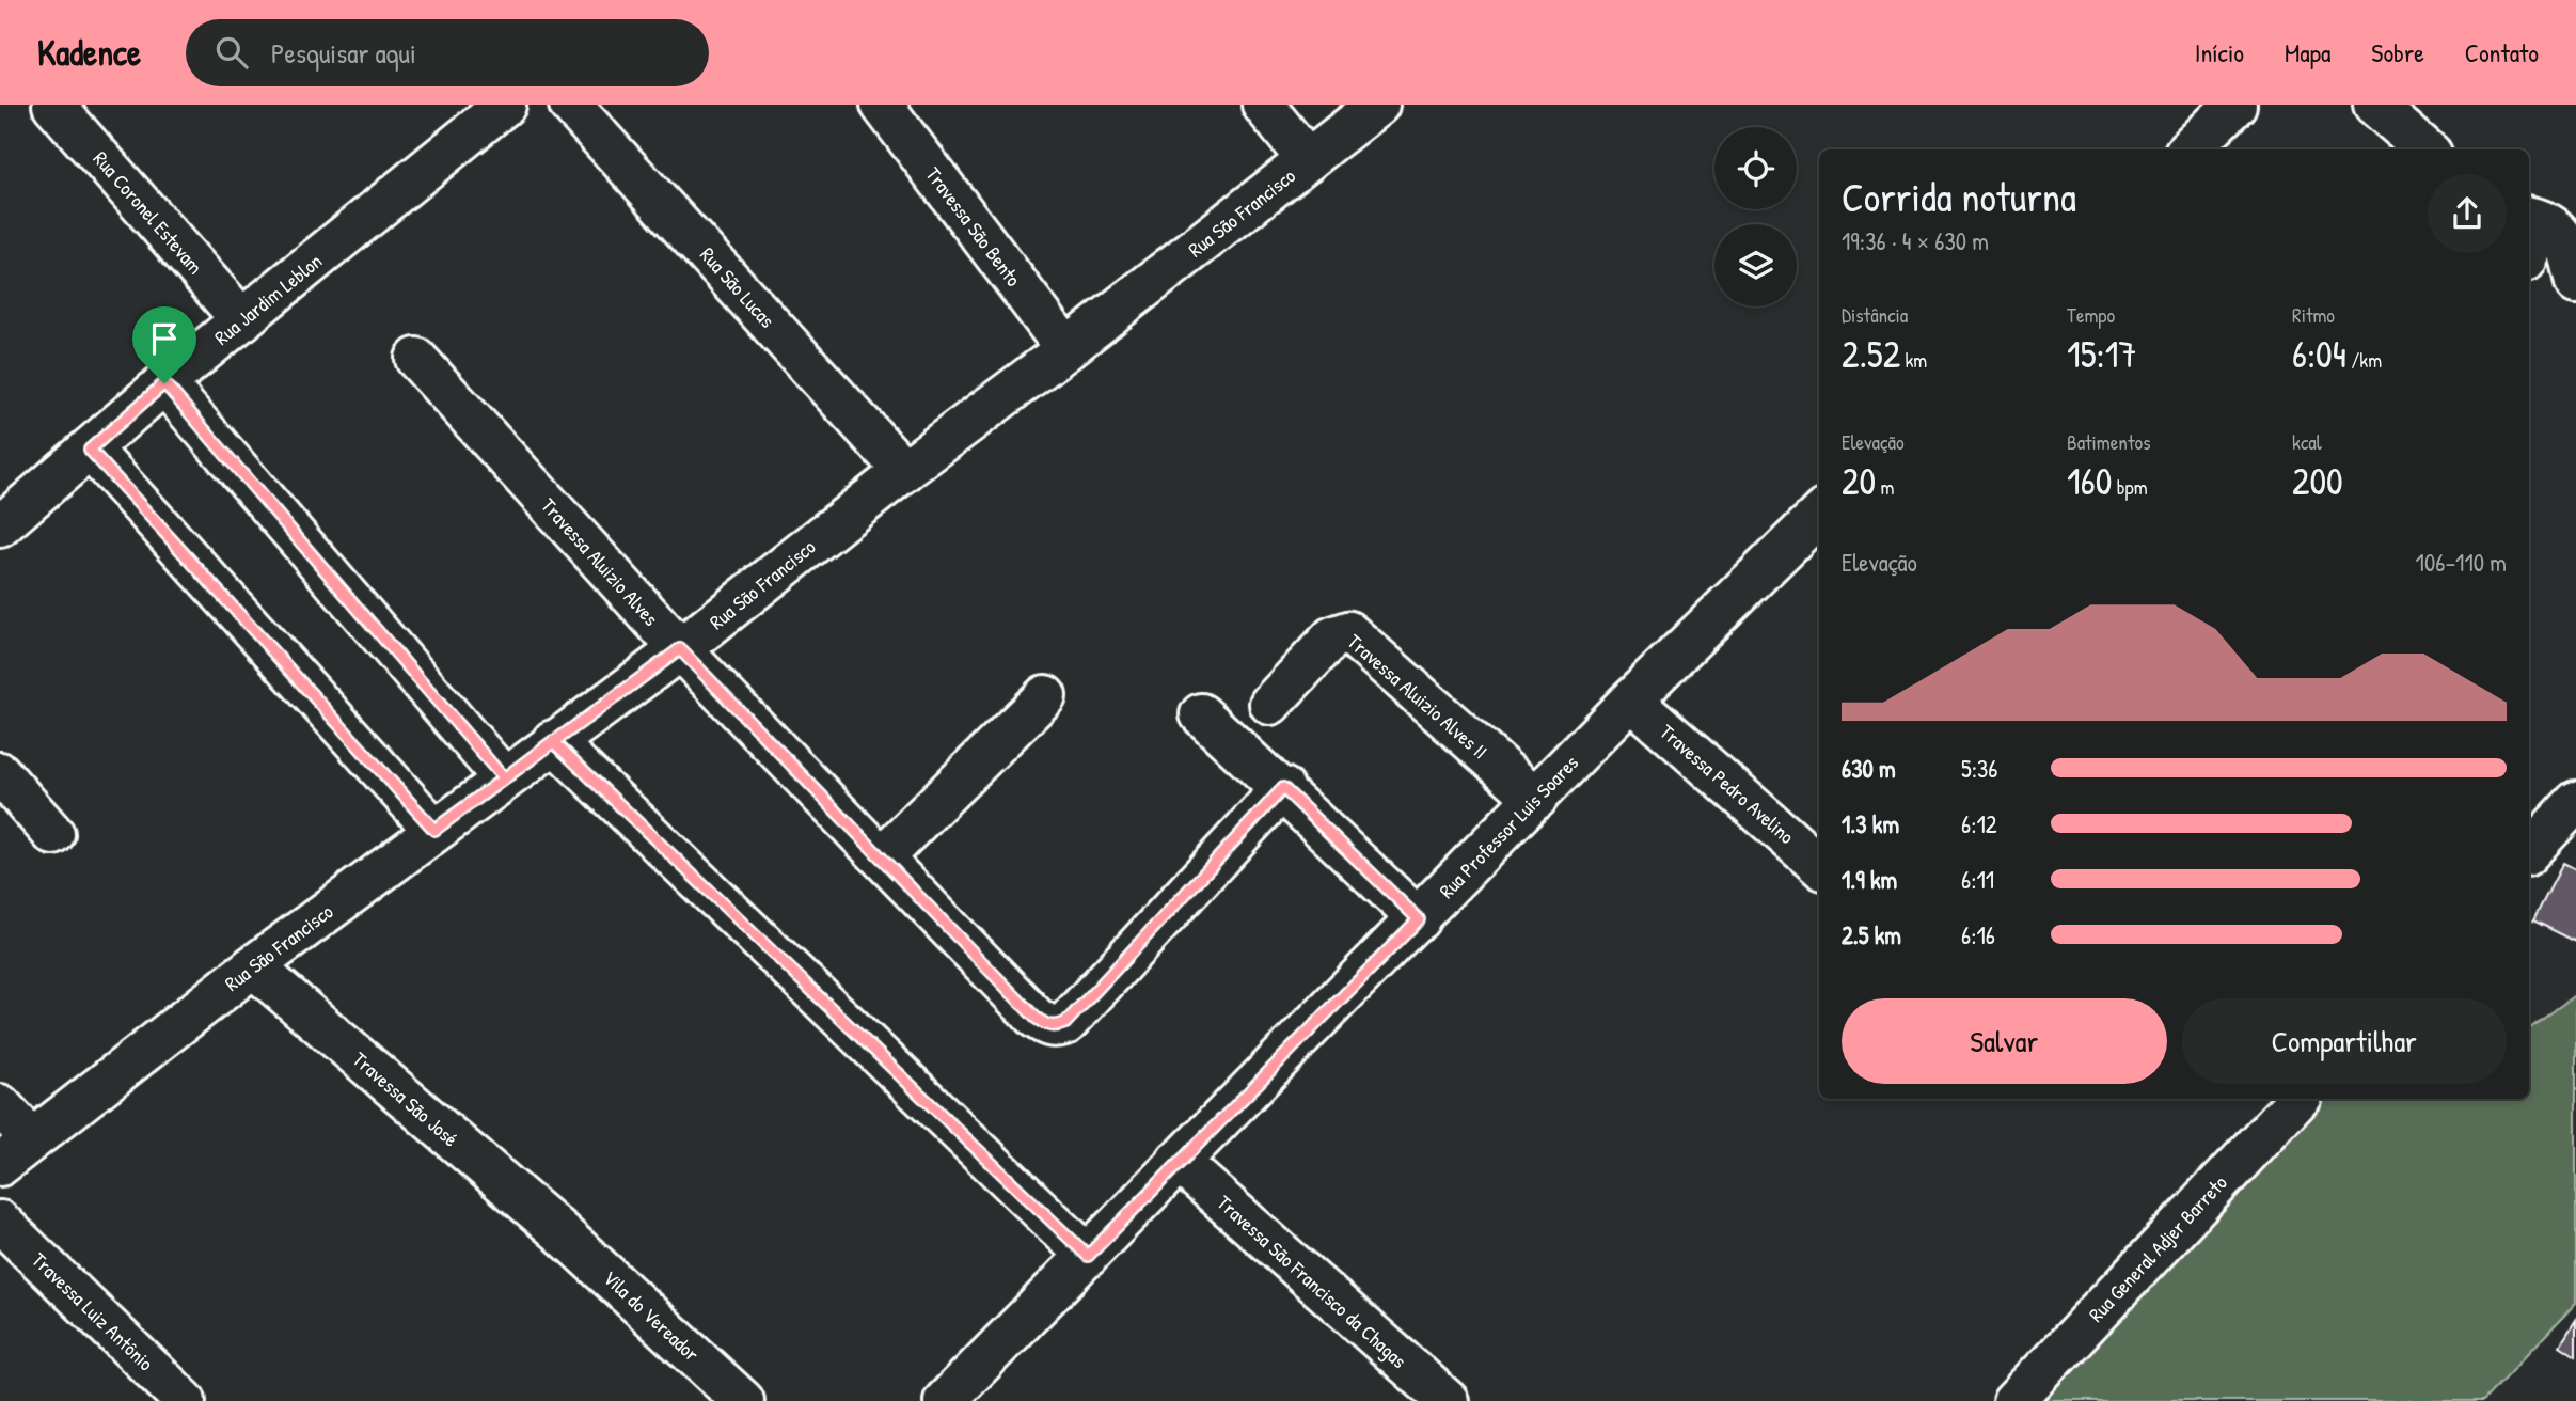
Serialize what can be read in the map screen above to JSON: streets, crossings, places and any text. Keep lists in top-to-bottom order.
{
  "streets": {
    "street": [
      "Rua Coronel Estevam",
      "Rua São Francisco",
      "Travessa São Bento",
      "Rua São Lucas",
      "Rua Jardim Leblon",
      "Travessa Aluizio Alves",
      "Travessa Aluizio Alves II",
      "Travessa Pedro Avelino",
      "Rua Professor Luis Soares",
      "Travessa São José",
      "Rua General Adjer Barreto",
      "Travessa São Francisco da Chagas",
      "Travessa Luiz Antônio",
      "Vila do Vereador"
    ]
  },
  "crossings": [
    ["Rua Coronel Estevam", "Rua Jardim Leblon"],
    ["Rua São Francisco", "Travessa São Bento"],
    ["Rua São Francisco", "Rua São Lucas"],
    ["Rua São Francisco", "Travessa Aluizio Alves"],
    ["Rua São Francisco", "Travessa São José"],
    ["Travessa Aluizio Alves II", "Rua Professor Luis Soares"],
    ["Travessa Pedro Avelino", "Rua Professor Luis Soares"],
    ["Rua Professor Luis Soares", "Travessa São Francisco da Chagas"],
    ["Travessa São José", "Vila do Vereador"]
  ],
  "page": {
    "header": "Kadence",
    "search": "Pesquisar aqui",
    "nav": [
      "Início",
      "Mapa",
      "Sobre",
      "Contato"
    ],
    "heading": ["Corrida noturna", "19:36 · 4 × 630 m"],
    "stats": [
      ["Distância", "2.52 km"],
      ["Tempo", "15:17"],
      ["Ritmo", "6:04 /km"],
      ["Elevação", "20 m"],
      ["Batimentos", "160 bpm"],
      ["kcal", "200"]
    ],
    "chart": ["Elevação", "106–110 m"],
    "list": [
      {
        "name": "630 m",
        "note": "5:36"
      },
      {
        "name": "1.3 km",
        "note": "6:12"
      },
      {
        "name": "1.9 km",
        "note": "6:11"
      },
      {
        "name": "2.5 km",
        "note": "6:16"
      }
    ],
    "buttons": ["Salvar", "Compartilhar"]
  }
}
